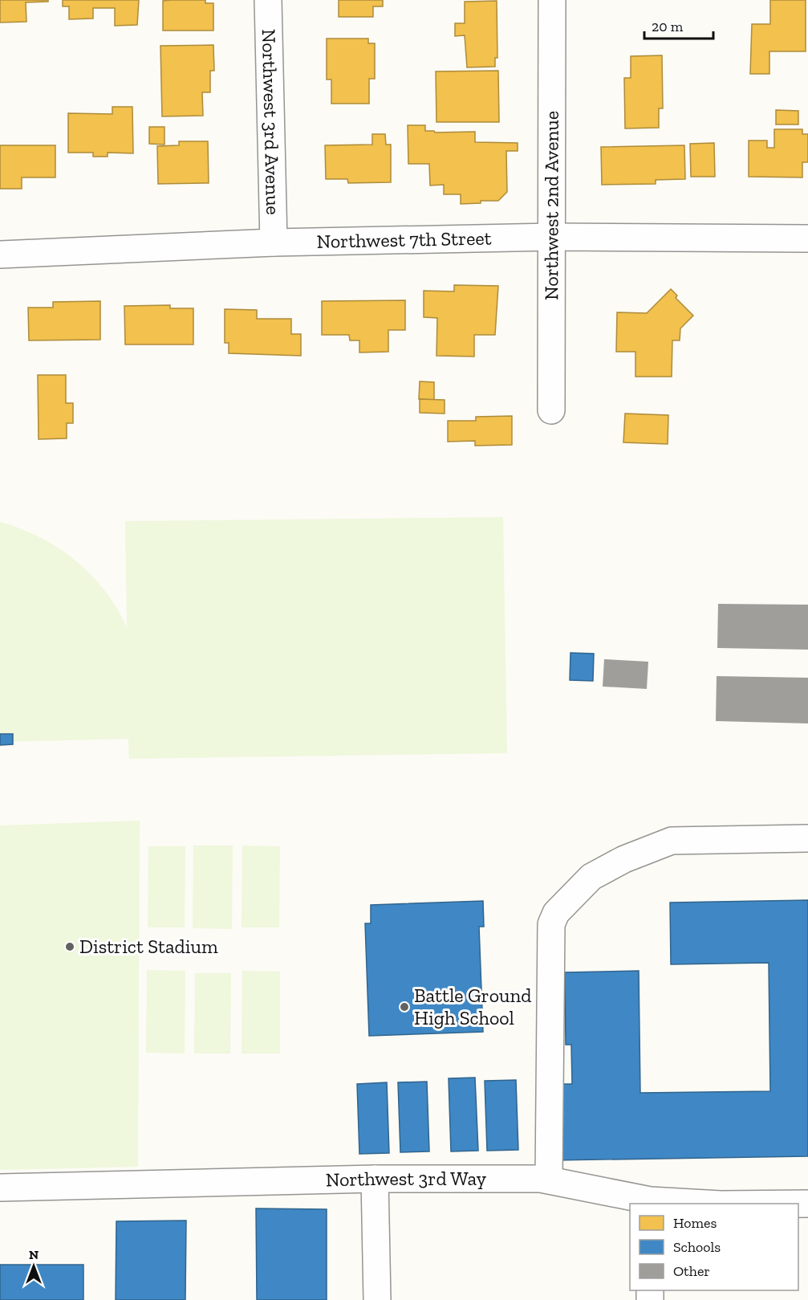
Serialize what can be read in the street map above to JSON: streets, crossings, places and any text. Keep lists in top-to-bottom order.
{
  "streets": {
    "street": [
      "Northwest 3rd Avenue",
      "Northwest 2nd Avenue",
      "Northwest 7th Street",
      "Northwest 3rd Way"
    ]
  },
  "crossings": [
    ["Northwest 3rd Avenue", "Northwest 7th Street"],
    ["Northwest 2nd Avenue", "Northwest 7th Street"]
  ],
  "places": ["District Stadium", "Battle Ground High School"],
  "legend": ["Homes", "Schools", "Other"],
  "scale_bar": "20 m",
  "north": "top"
}
